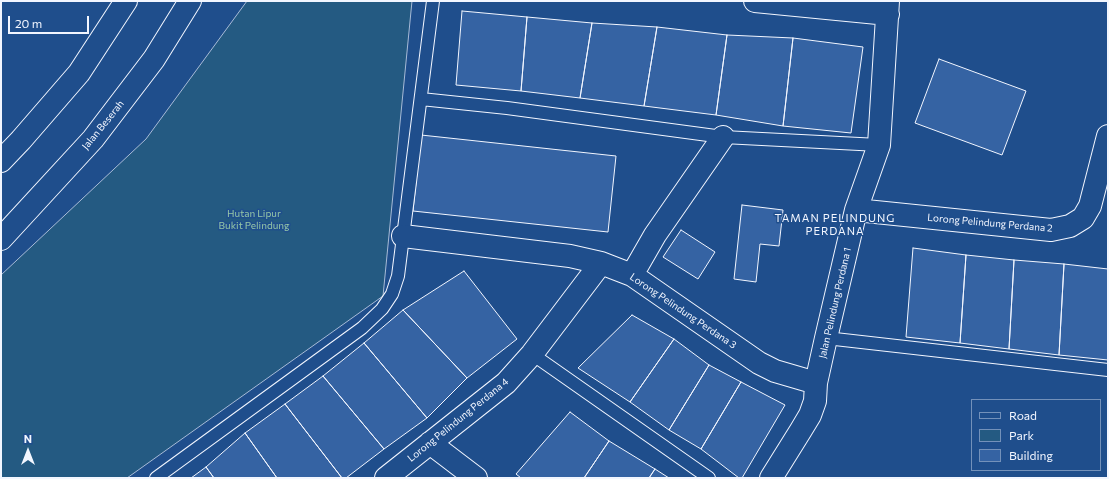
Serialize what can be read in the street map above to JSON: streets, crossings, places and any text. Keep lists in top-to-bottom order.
{
  "streets": {
    "main road": [
      "Jalan Beserah",
      "Lorong Pelindung Perdana 2",
      "Jalan Pelindung Perdana 1",
      "Lorong Pelindung Perdana 3",
      "Lorong Pelindung Perdana 4"
    ]
  },
  "crossings": [
    ["Lorong Pelindung Perdana 2", "Jalan Pelindung Perdana 1"],
    ["Jalan Pelindung Perdana 1", "Lorong Pelindung Perdana 3"],
    ["Lorong Pelindung Perdana 3", "Lorong Pelindung Perdana 4"]
  ],
  "districts": ["TAMAN PELINDUNG PERDANA"],
  "parks": ["Hutan Lipur Bukit Pelindung"],
  "legend": ["Road", "Park", "Building"],
  "scale_bar": "20 m",
  "north": "top"
}
